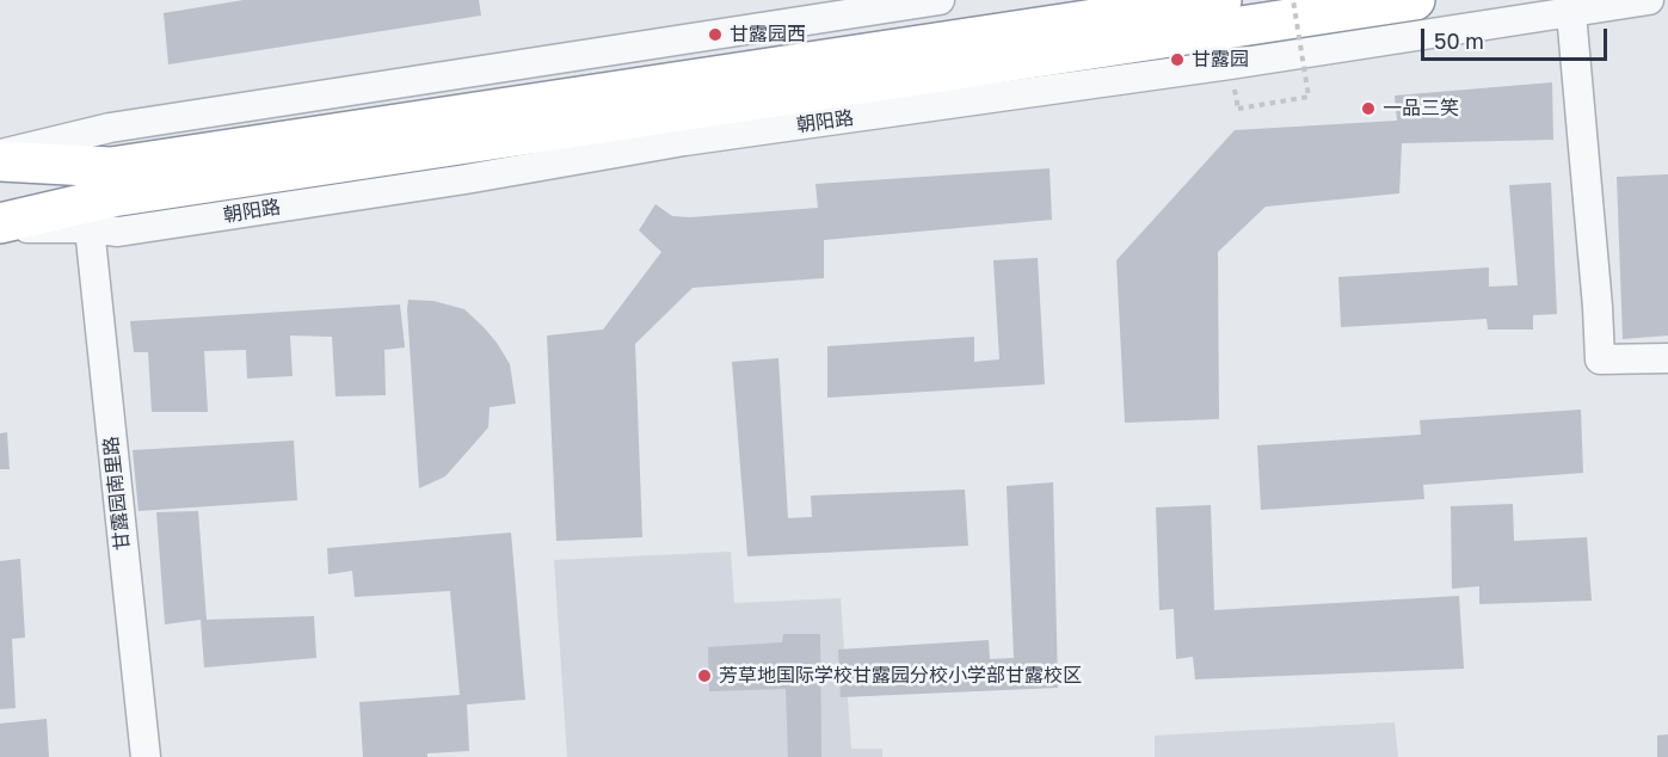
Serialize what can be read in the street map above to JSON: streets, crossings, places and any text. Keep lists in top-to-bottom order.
{
  "streets": {
    "highway": ["朝阳路"],
    "street": ["甘露园南里路"]
  },
  "crossings": [
    ["朝阳路", "甘露园南里路"]
  ],
  "places": [
    "甘露园西",
    "甘露园",
    "一品三笑",
    "芳草地国际学校甘露园分校小学部甘露校区"
  ],
  "scale_bar": "50 m"
}
